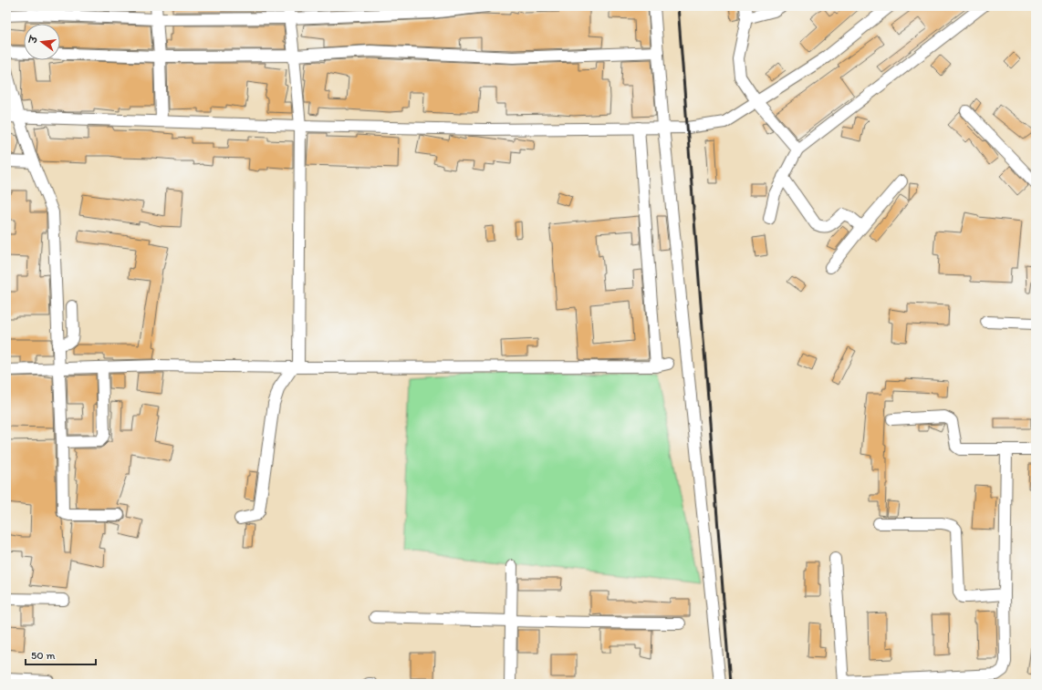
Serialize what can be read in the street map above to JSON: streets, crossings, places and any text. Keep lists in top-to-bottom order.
{
  "scale_bar": "50 m",
  "north": "left"
}
